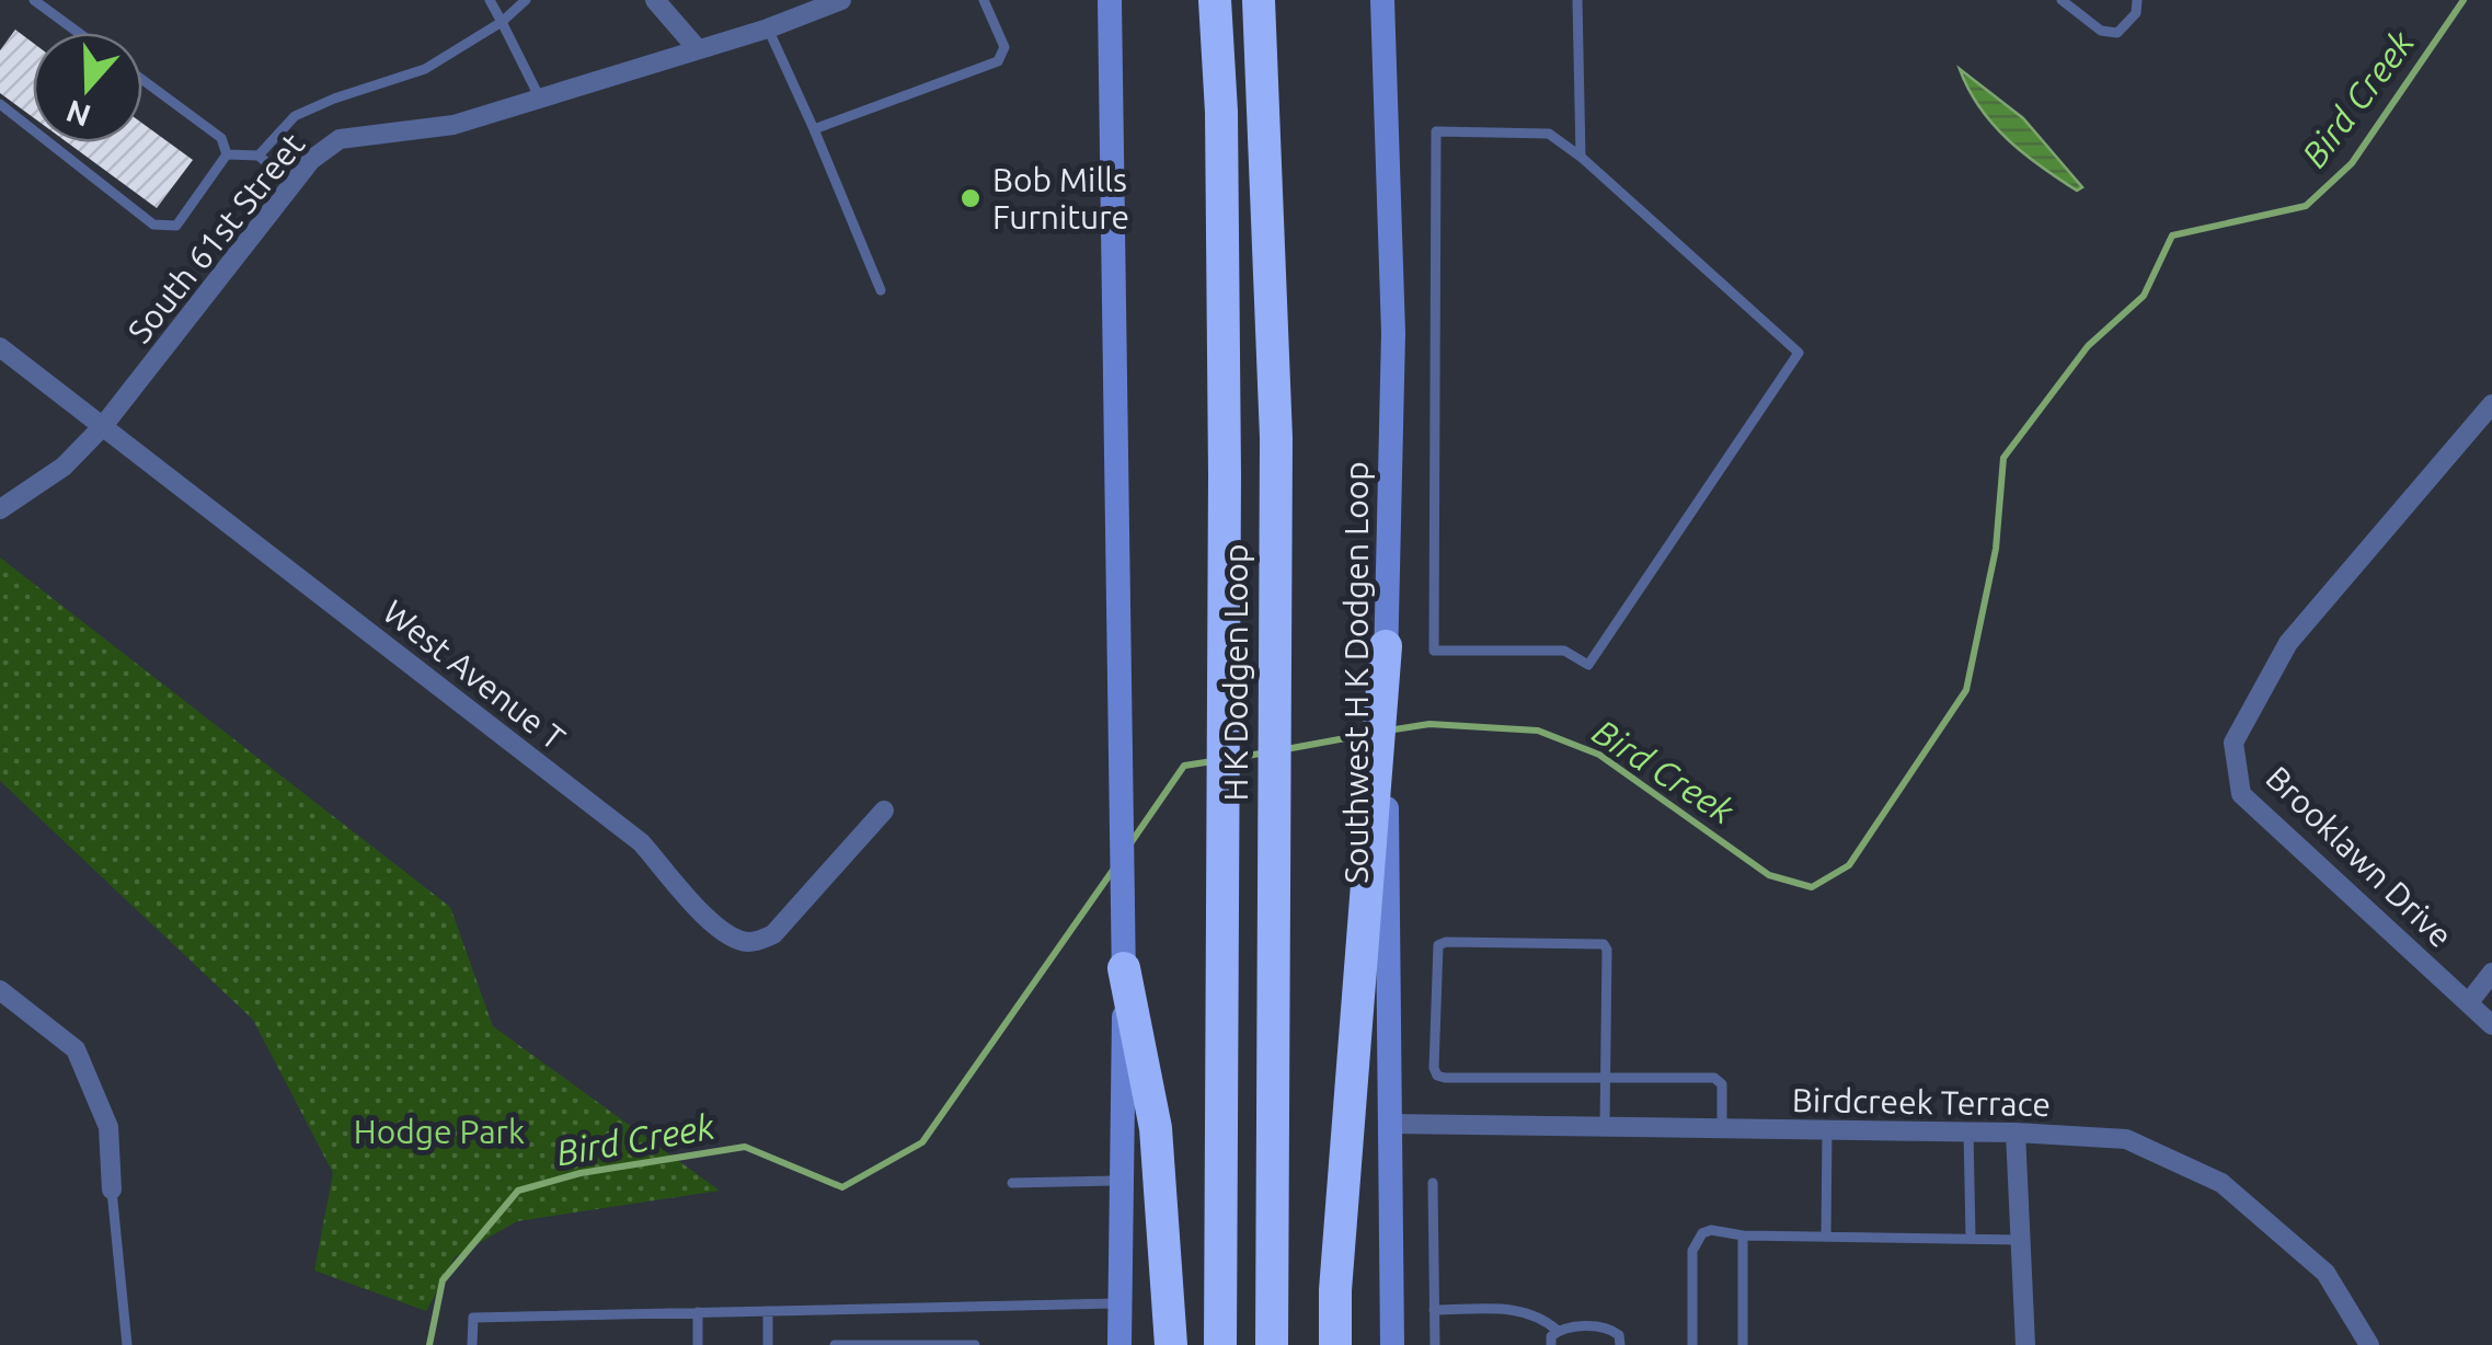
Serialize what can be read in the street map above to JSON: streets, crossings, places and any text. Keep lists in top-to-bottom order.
{
  "streets": {
    "highway": ["H K Dodgen Loop"],
    "main road": ["Southwest H K Dodgen Loop"],
    "street": [
      "South 61st Street",
      "West Avenue T",
      "Brooklawn Drive",
      "Birdcreek Terrace"
    ]
  },
  "crossings": [
    ["South 61st Street", "West Avenue T"],
    ["Southwest H K Dodgen Loop", "Birdcreek Terrace"]
  ],
  "water": ["Bird Creek"],
  "parks": ["Hodge Park"],
  "places": ["Bob Mills Furniture"],
  "north": "bottom"
}
